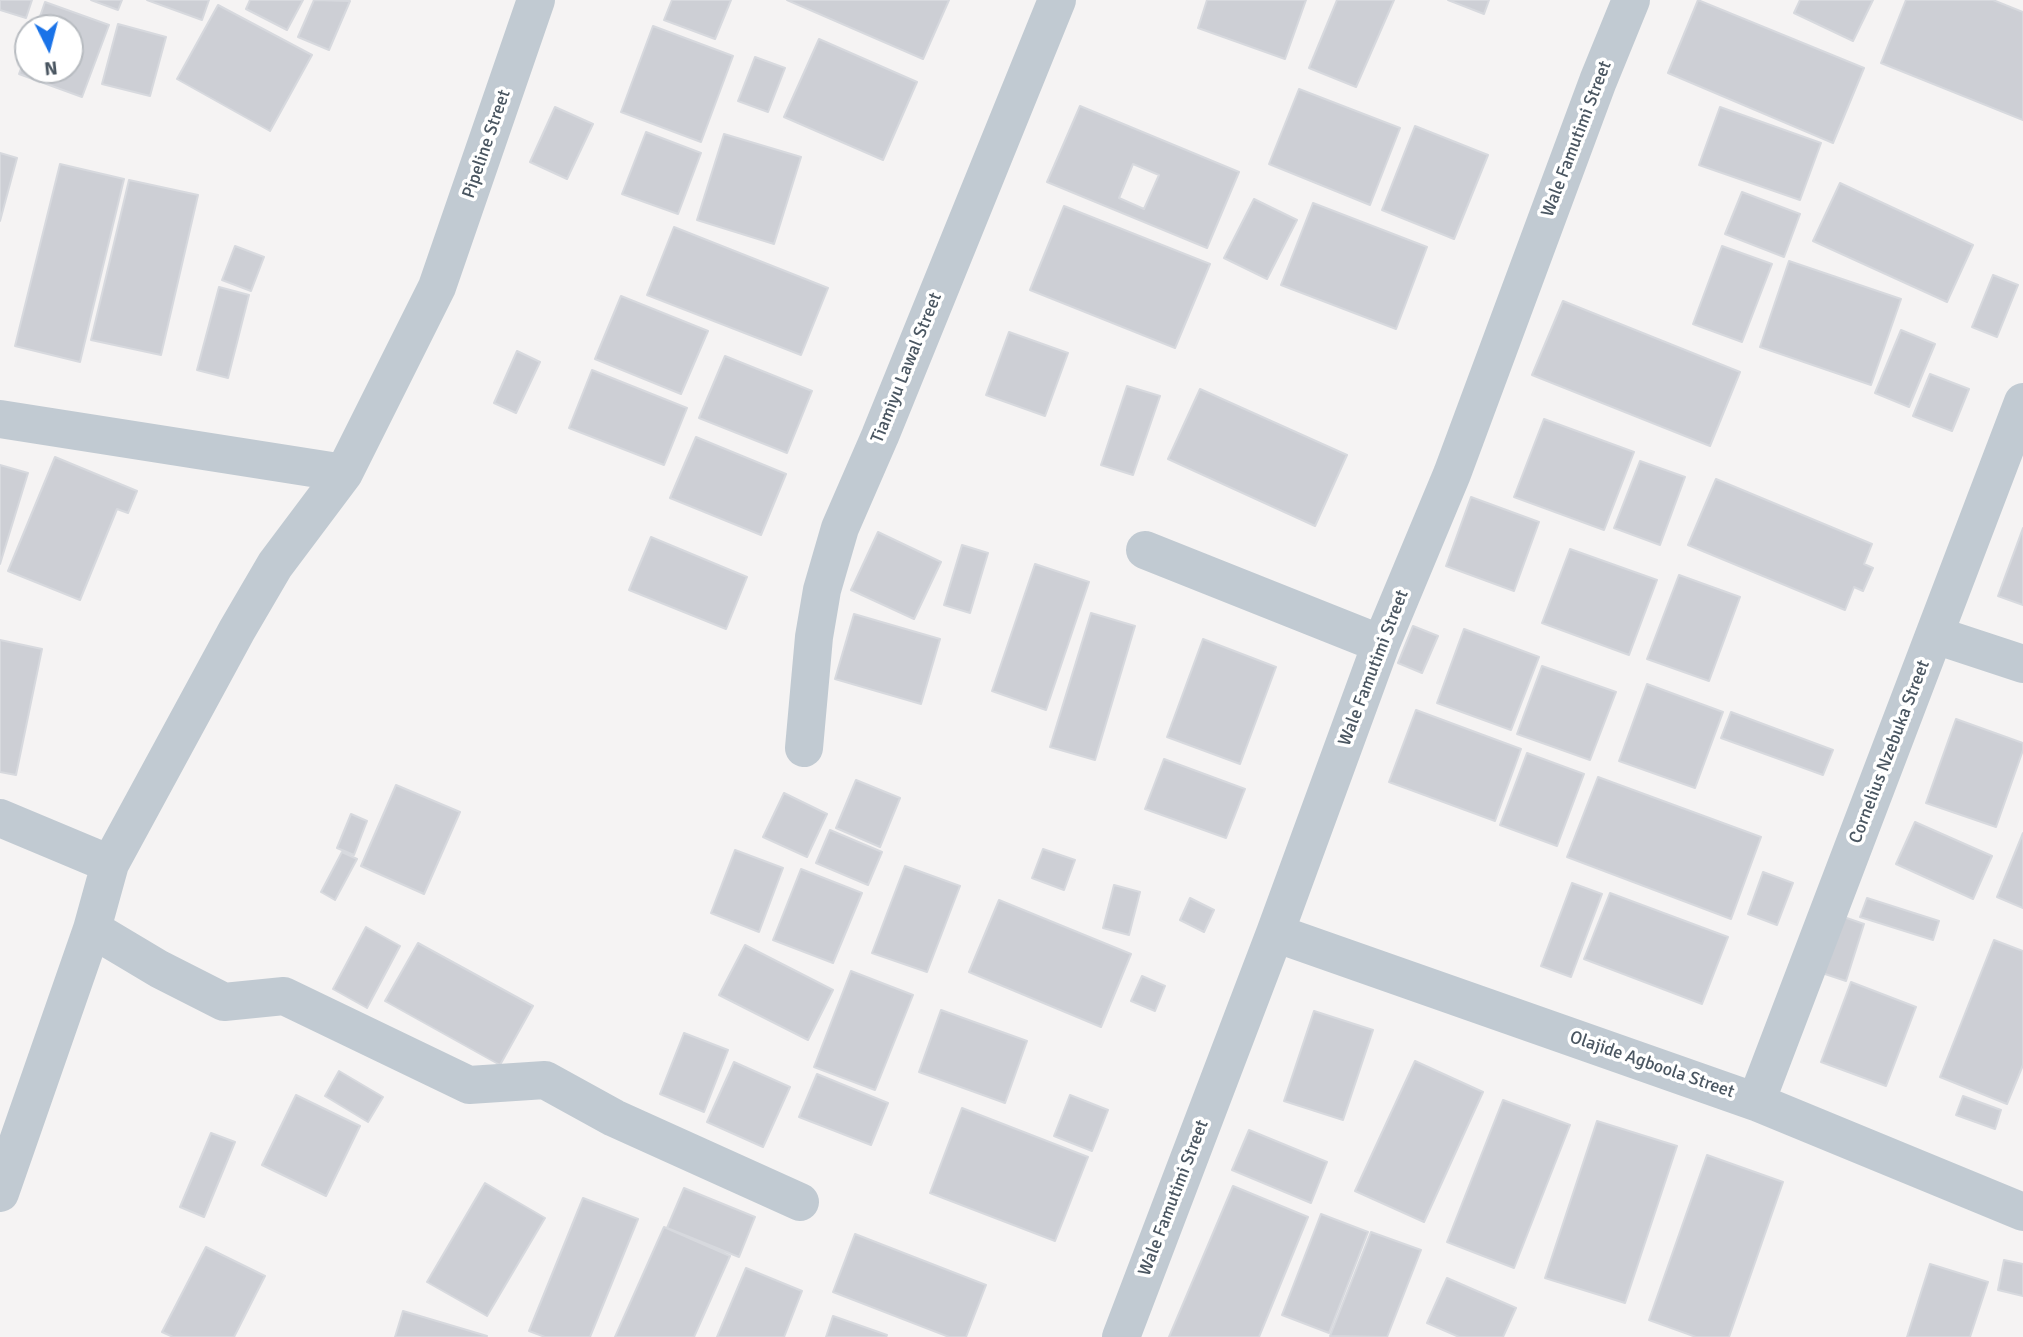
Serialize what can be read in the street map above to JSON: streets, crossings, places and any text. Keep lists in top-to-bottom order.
{
  "streets": {
    "street": [
      "Wale Famutimi Street",
      "Pipeline Street",
      "Tiamiyu Lawal Street",
      "Cornelius Nzebuka Street",
      "Olajide Agboola Street"
    ]
  },
  "crossings": [
    ["Wale Famutimi Street", "Olajide Agboola Street"],
    ["Cornelius Nzebuka Street", "Olajide Agboola Street"]
  ],
  "north": "bottom"
}
